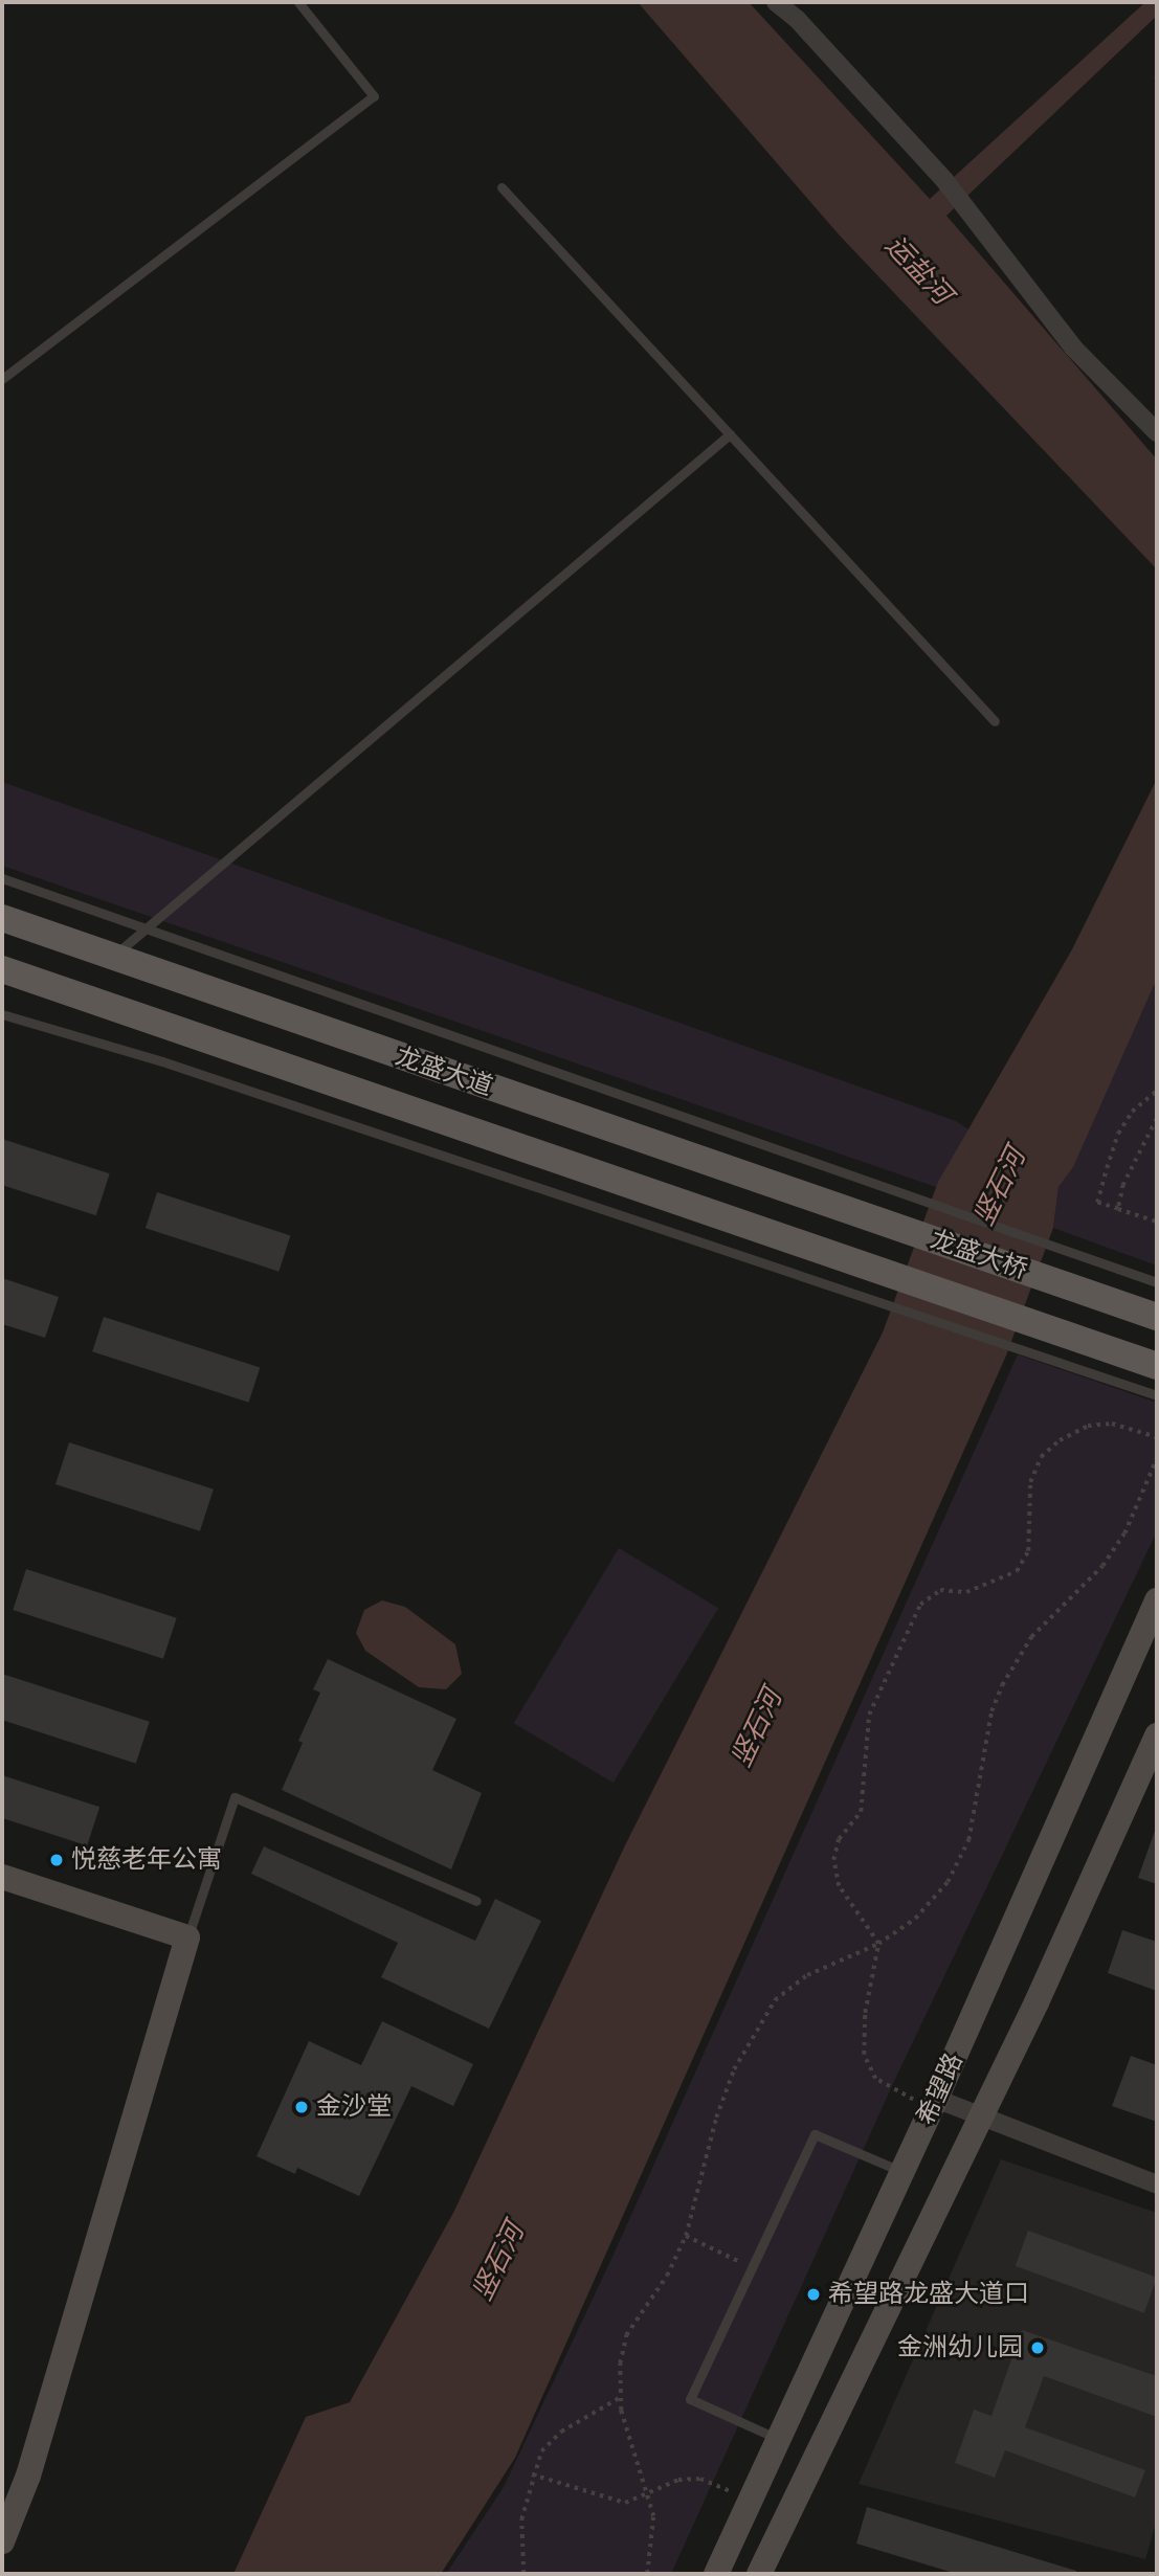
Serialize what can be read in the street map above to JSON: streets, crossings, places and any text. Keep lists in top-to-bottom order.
{
  "streets": {
    "main road": ["龙盛大道", "龙盛大桥", "希望路"]
  },
  "crossings": [
    ["龙盛大道", "龙盛大桥"]
  ],
  "water": ["运盐河", "竖石河"],
  "places": [
    "悦慈老年公寓",
    "金沙堂",
    "希望路龙盛大道口",
    "金洲幼儿园"
  ]
}
